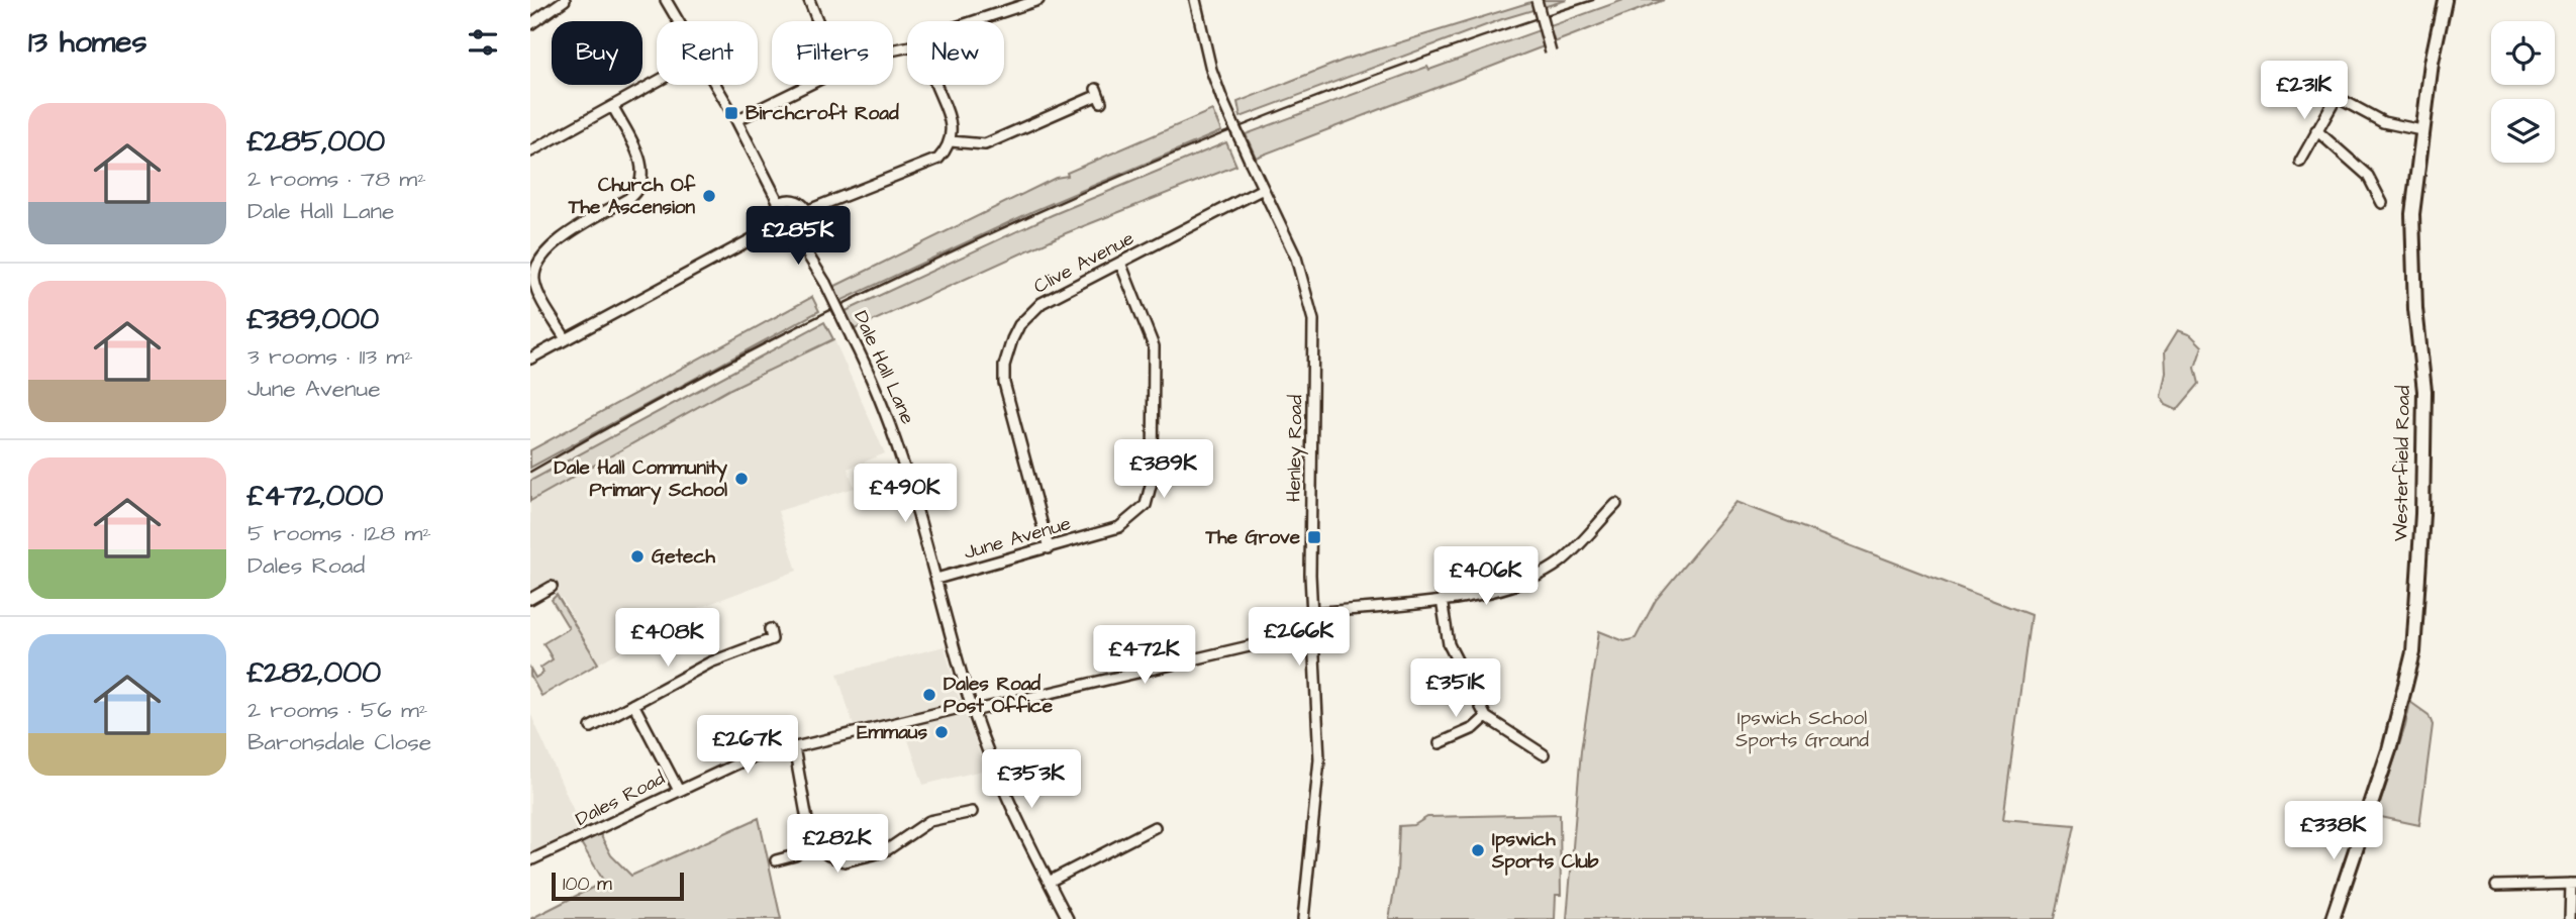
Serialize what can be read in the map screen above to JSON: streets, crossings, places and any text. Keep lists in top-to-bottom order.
{
  "streets": {
    "main road": ["Westerfield Road"],
    "street": [
      "Clive Avenue",
      "Dale Hall Lane",
      "Henley Road",
      "June Avenue",
      "Dales Road"
    ]
  },
  "crossings": [
    ["Clive Avenue", "Henley Road"],
    ["Clive Avenue", "June Avenue"],
    ["Dale Hall Lane", "June Avenue"],
    ["Dale Hall Lane", "Dales Road"],
    ["Henley Road", "Dales Road"]
  ],
  "parks": ["Ipswich School Sports Ground"],
  "places": {
    "transit": ["Birchcroft Road", "The Grove"],
    "other": [
      "Church Of The Ascension",
      "Dale Hall Community Primary School",
      "Getech",
      "Dales Road Post Office",
      "Emmaus",
      "Ipswich Sports Club"
    ]
  },
  "scale_bar": "100 m",
  "page": {
    "heading": "13 homes",
    "chip": [
      "Buy",
      "Rent",
      "Filters",
      "New"
    ],
    "price": [
      "£231K",
      "£285K",
      "£389K",
      "£490K",
      "£406K",
      "£266K",
      "£408K",
      "£472K",
      "£351K",
      "£267K",
      "£353K",
      "£338K",
      "£282K"
    ],
    "list": [
      {
        "name": "£285,000",
        "note": "2 rooms · 78 m² · Dale Hall Lane"
      },
      {
        "name": "£389,000",
        "note": "3 rooms · 113 m² · June Avenue"
      },
      {
        "name": "£472,000",
        "note": "5 rooms · 128 m² · Dales Road"
      },
      {
        "name": "£282,000",
        "note": "2 rooms · 56 m² · Baronsdale Close"
      }
    ],
    "scale": "100 m"
  }
}
